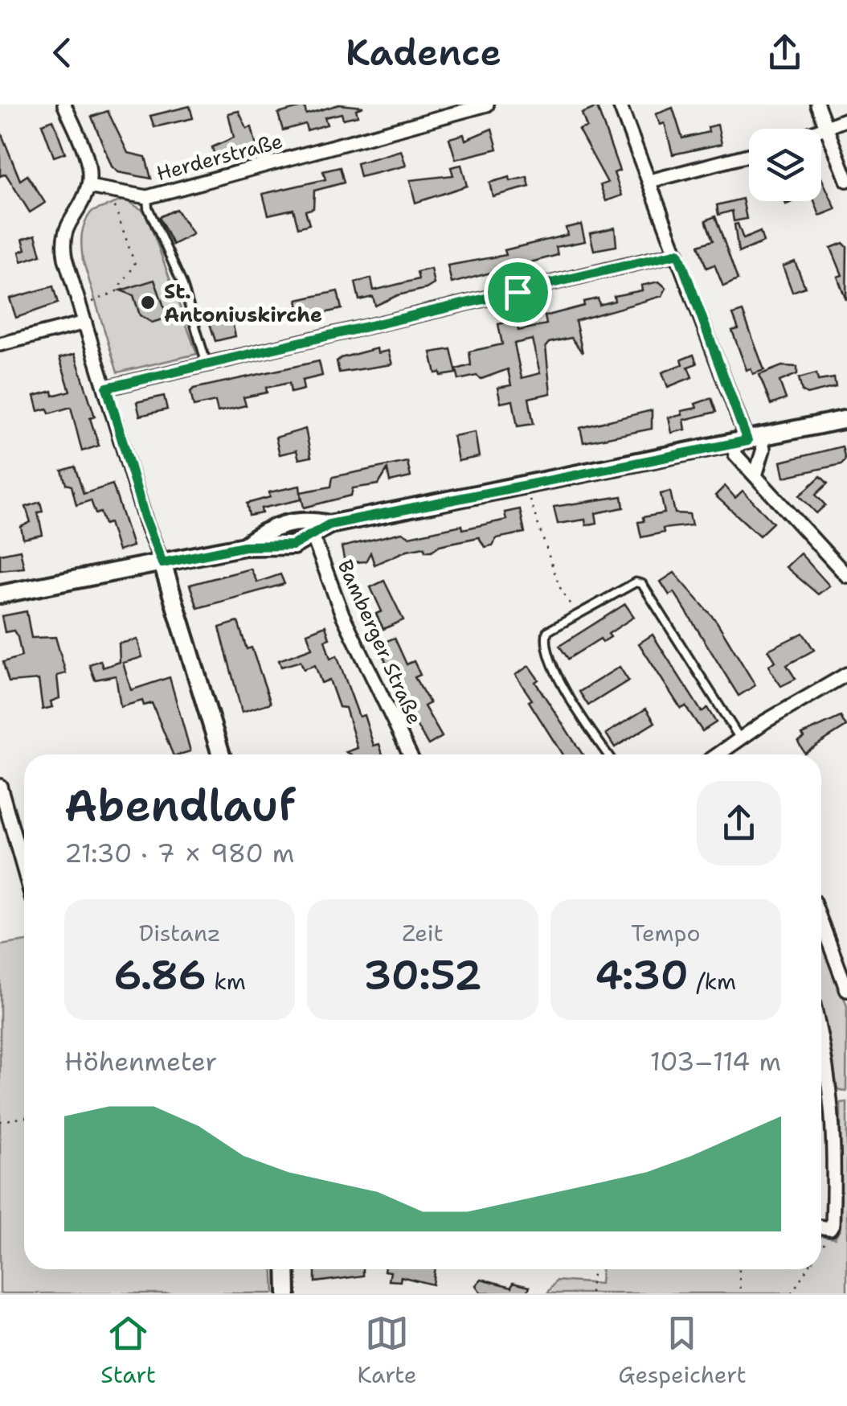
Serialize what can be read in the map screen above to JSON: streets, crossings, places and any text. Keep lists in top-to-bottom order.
{
  "streets": {
    "street": ["Herderstraße", "Bamberger Straße"]
  },
  "places": ["St. Antoniuskirche"],
  "page": {
    "header": "Kadence",
    "heading": ["Abendlauf", "21:30 · 7 × 980 m"],
    "stats": [
      ["Distanz", "6.86 km"],
      ["Zeit", "30:52"],
      ["Tempo", "4:30 /km"]
    ],
    "chart": ["Höhenmeter", "103–114 m"],
    "tabs": ["Start", "Karte", "Gespeichert"]
  }
}
